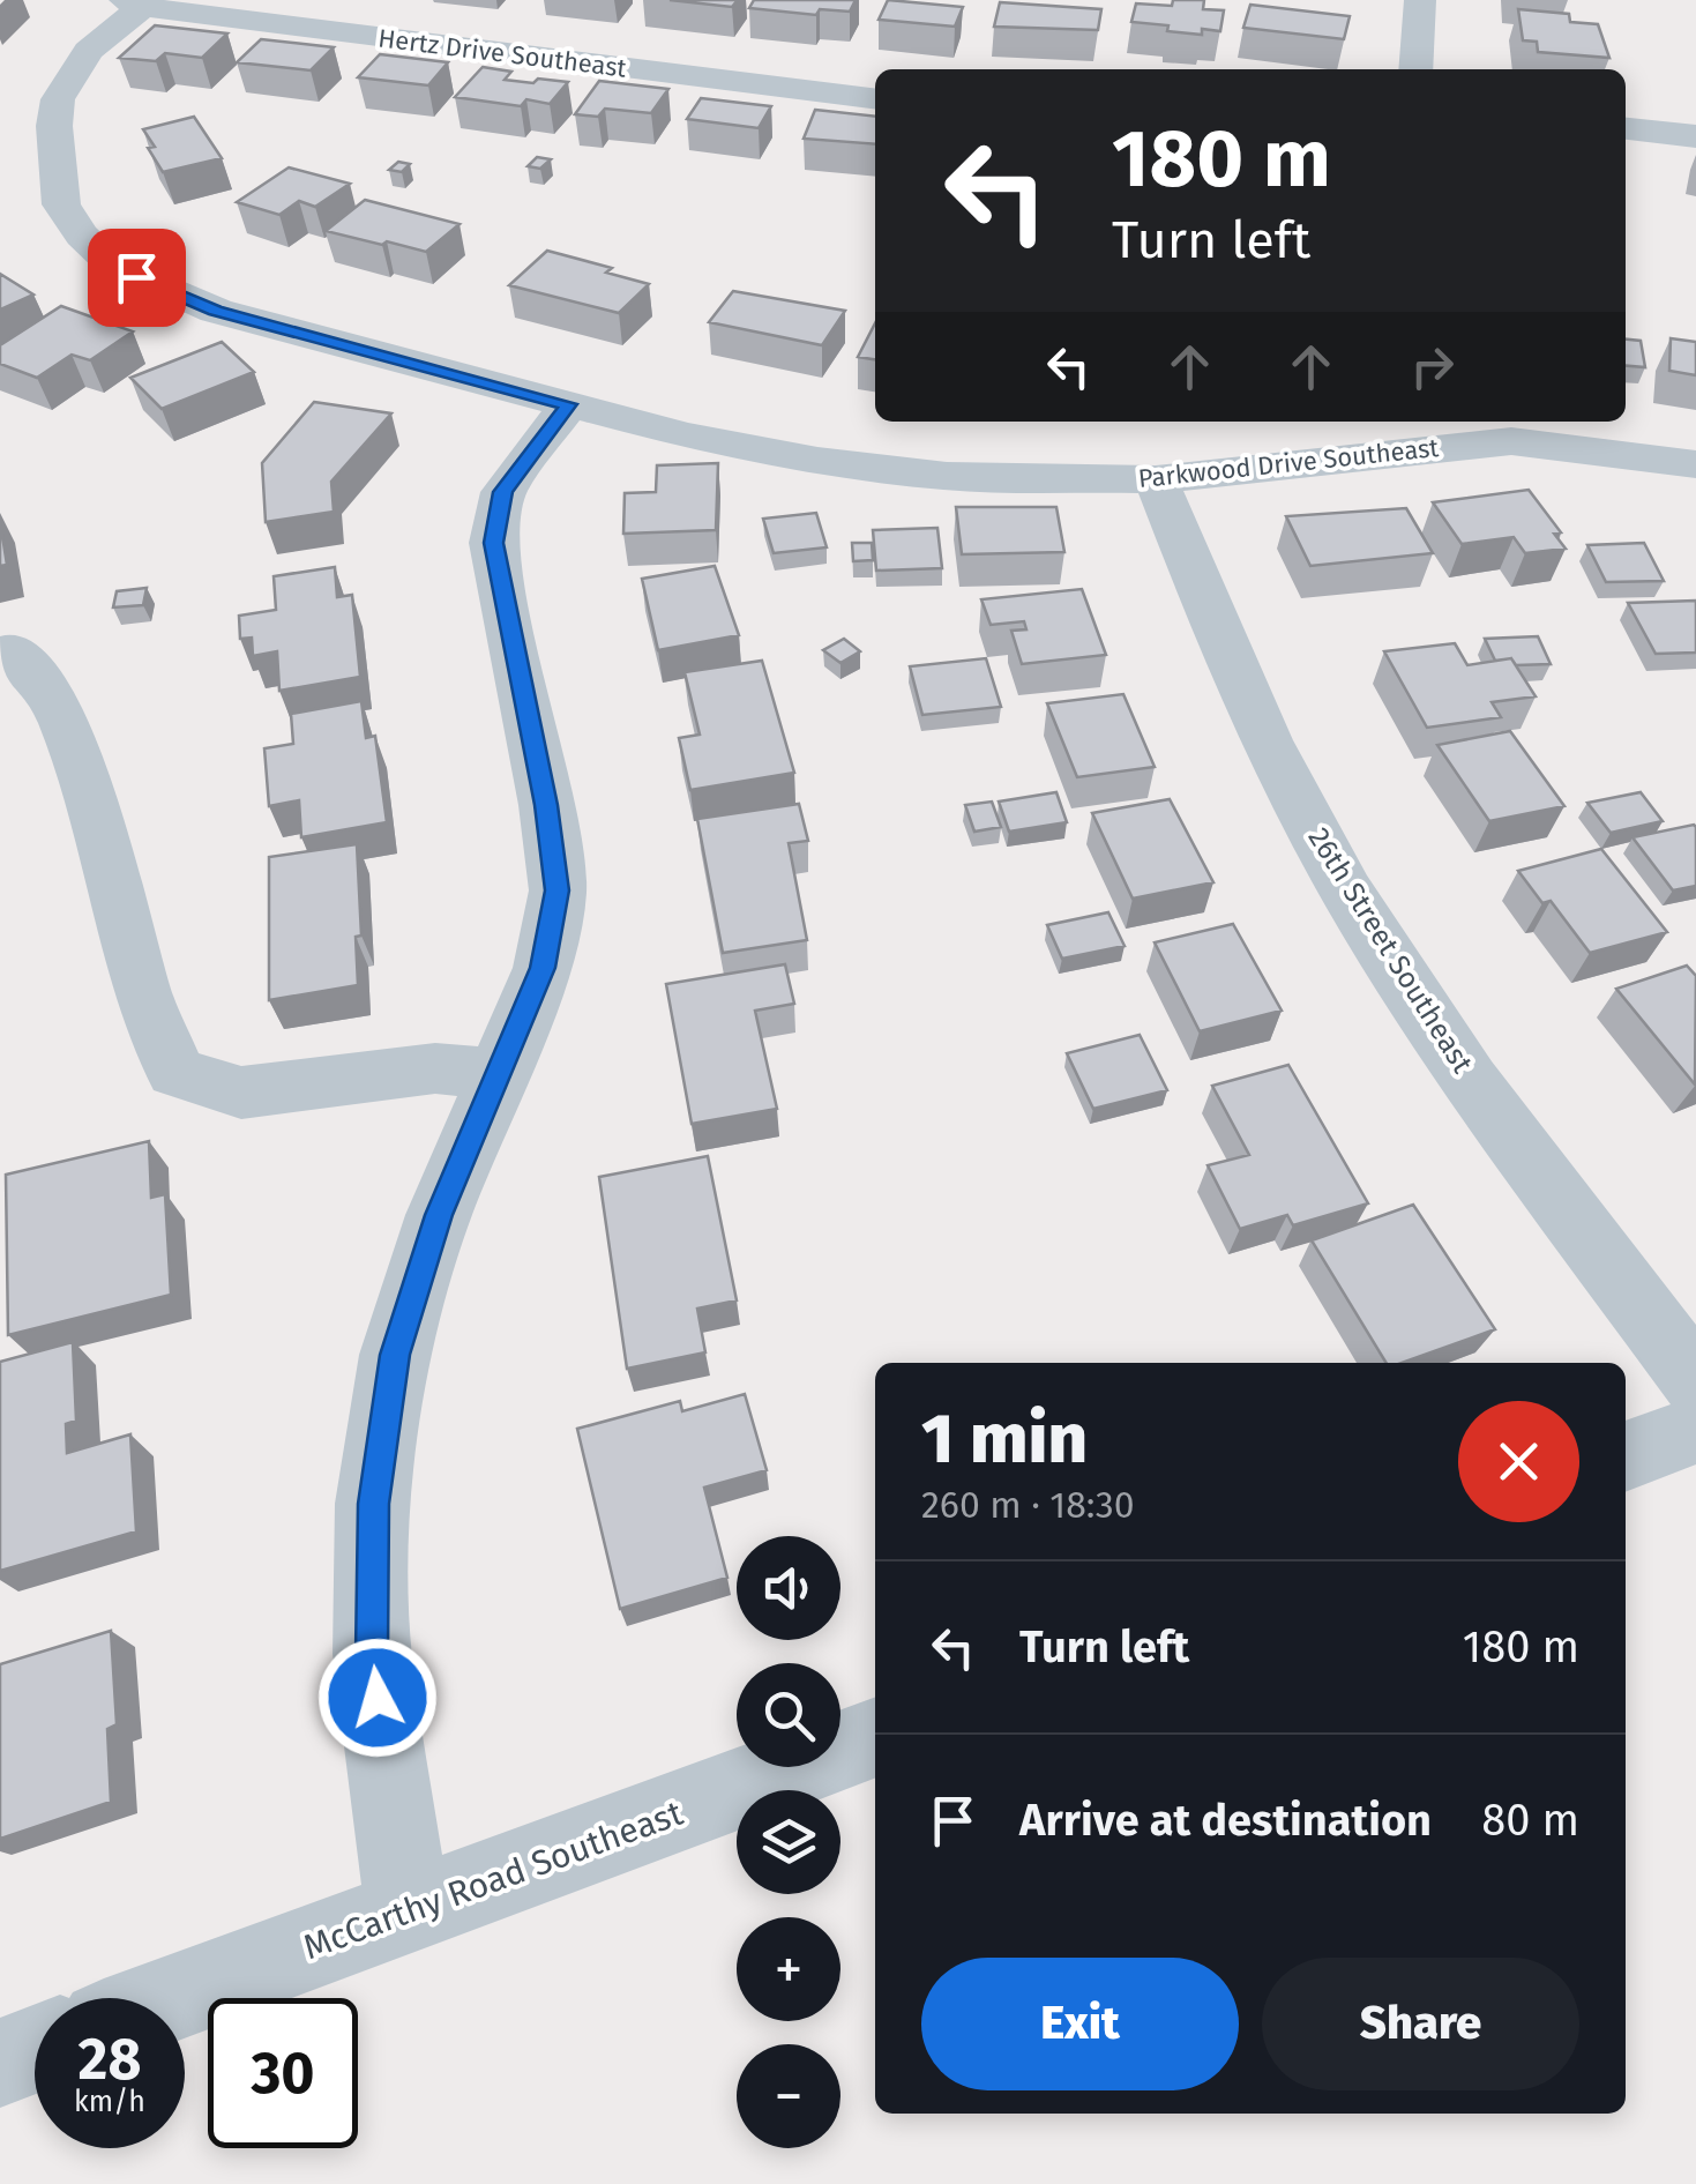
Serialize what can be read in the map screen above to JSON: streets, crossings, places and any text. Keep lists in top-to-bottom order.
{
  "streets": {
    "street": [
      "Hertz Drive Southeast",
      "Parkwood Drive Southeast",
      "26th Street Southeast",
      "McCarthy Road Southeast"
    ]
  },
  "crossings": [
    ["Hertz Drive Southeast", "Parkwood Drive Southeast"],
    ["Parkwood Drive Southeast", "26th Street Southeast"]
  ],
  "page": {
    "turn": ["180 m", "Turn left"],
    "heading": ["1 min", "260 m · 18:30"],
    "map_buttons": ["+", "−"],
    "list": [
      {
        "name": "Turn left",
        "value": "180 m"
      },
      {
        "name": "Arrive at destination",
        "value": "80 m"
      }
    ],
    "buttons": ["Exit", "Share"],
    "speed": "28 km/h",
    "limit": "30"
  }
}
